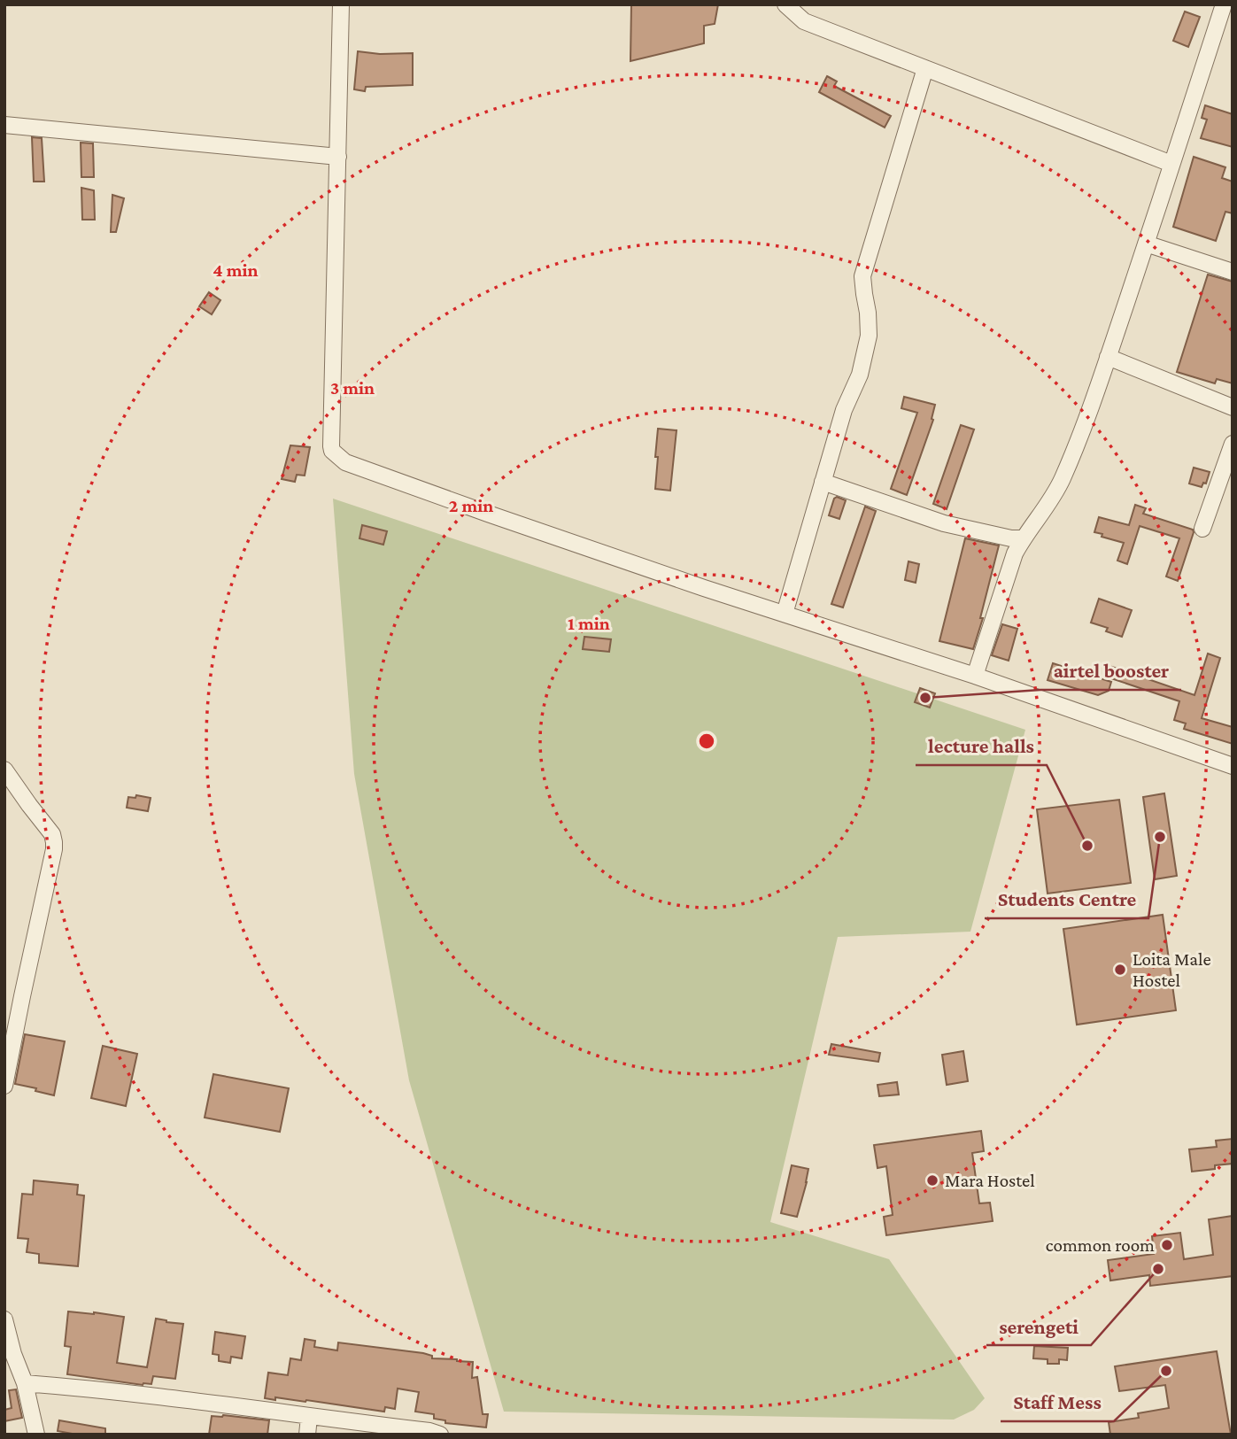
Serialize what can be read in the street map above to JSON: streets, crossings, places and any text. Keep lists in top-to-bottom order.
{
  "places": [
    "airtel booster",
    "Students Centre",
    "lecture halls",
    "Loita Male Hostel",
    "Mara Hostel",
    "common room",
    "serengeti",
    "Staff Mess"
  ],
  "rings": [
    "4 min",
    "3 min",
    "2 min",
    "1 min"
  ]
}
